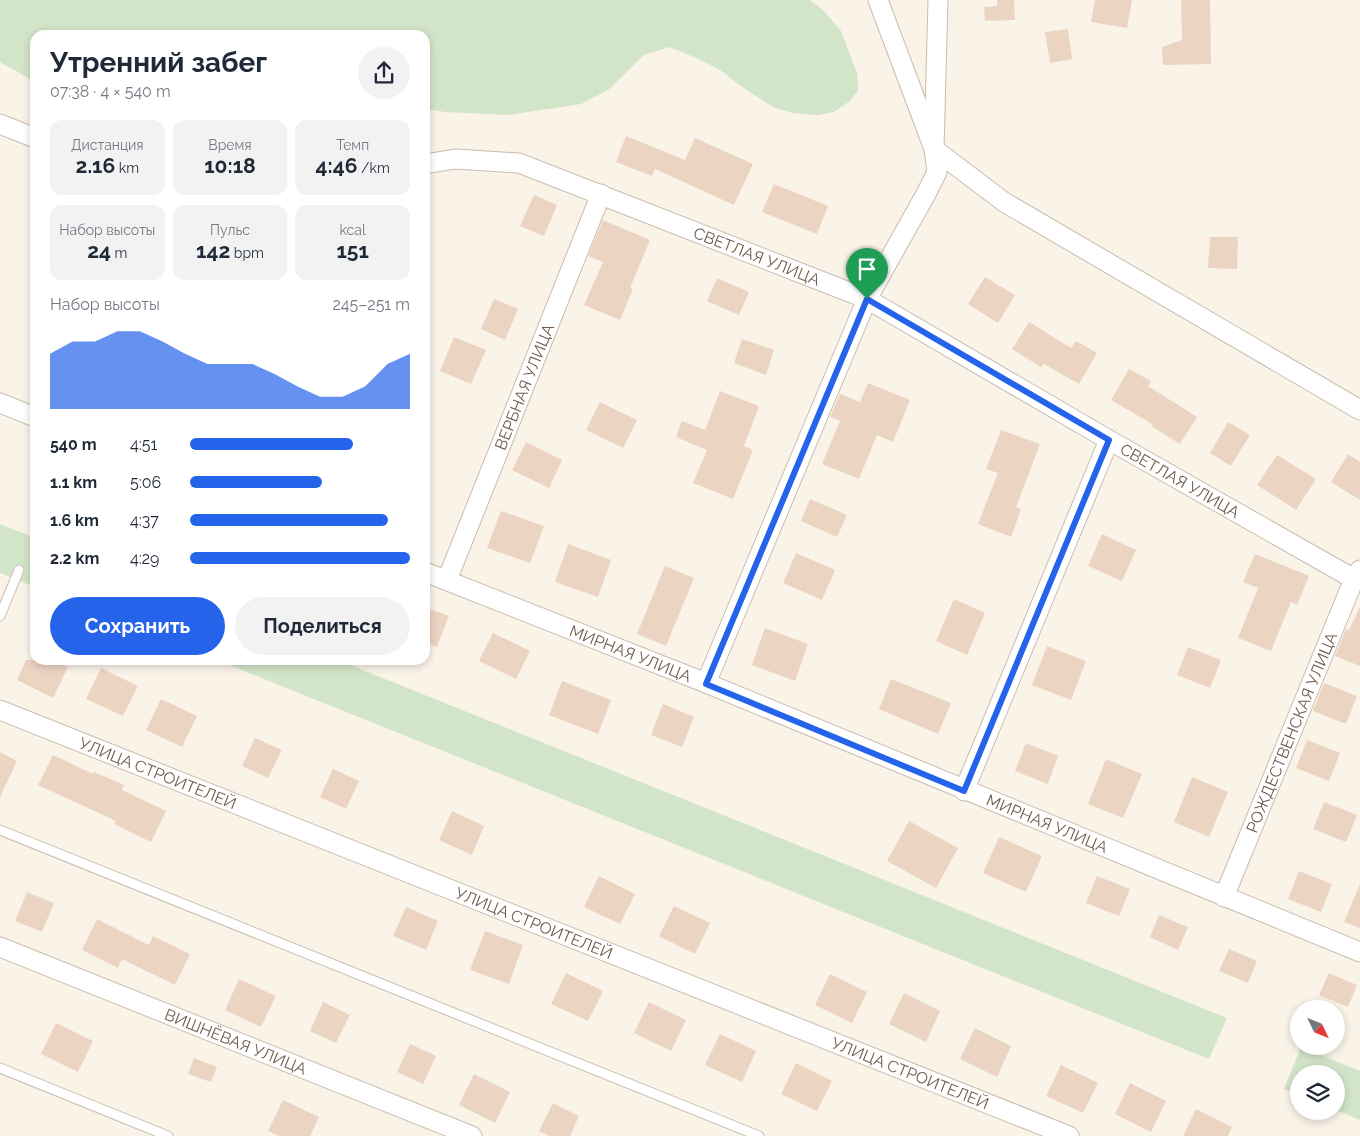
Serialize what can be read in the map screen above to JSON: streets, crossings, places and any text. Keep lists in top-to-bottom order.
{
  "streets": {
    "street": [
      "СВЕТЛАЯ УЛИЦА",
      "ВЕРБНАЯ УЛИЦА",
      "МИРНАЯ УЛИЦА",
      "РОЖДЕСТВЕНСКАЯ УЛИЦА",
      "УЛИЦА СТРОИТЕЛЕЙ",
      "ВИШНЁВАЯ УЛИЦА"
    ]
  },
  "crossings": [
    ["СВЕТЛАЯ УЛИЦА", "ВЕРБНАЯ УЛИЦА"],
    ["СВЕТЛАЯ УЛИЦА", "РОЖДЕСТВЕНСКАЯ УЛИЦА"],
    ["ВЕРБНАЯ УЛИЦА", "МИРНАЯ УЛИЦА"],
    ["МИРНАЯ УЛИЦА", "РОЖДЕСТВЕНСКАЯ УЛИЦА"]
  ],
  "north": "bottom right",
  "page": {
    "heading": ["Утренний забег", "07:38 · 4 × 540 m"],
    "stats": [
      ["Дистанция", "2.16 km"],
      ["Время", "10:18"],
      ["Темп", "4:46 /km"],
      ["Набор высоты", "24 m"],
      ["Пульс", "142 bpm"],
      ["kcal", "151"]
    ],
    "chart": ["Набор высоты", "245–251 m"],
    "list": [
      {
        "name": "540 m",
        "note": "4:51"
      },
      {
        "name": "1.1 km",
        "note": "5:06"
      },
      {
        "name": "1.6 km",
        "note": "4:37"
      },
      {
        "name": "2.2 km",
        "note": "4:29"
      }
    ],
    "buttons": ["Сохранить", "Поделиться"]
  }
}
